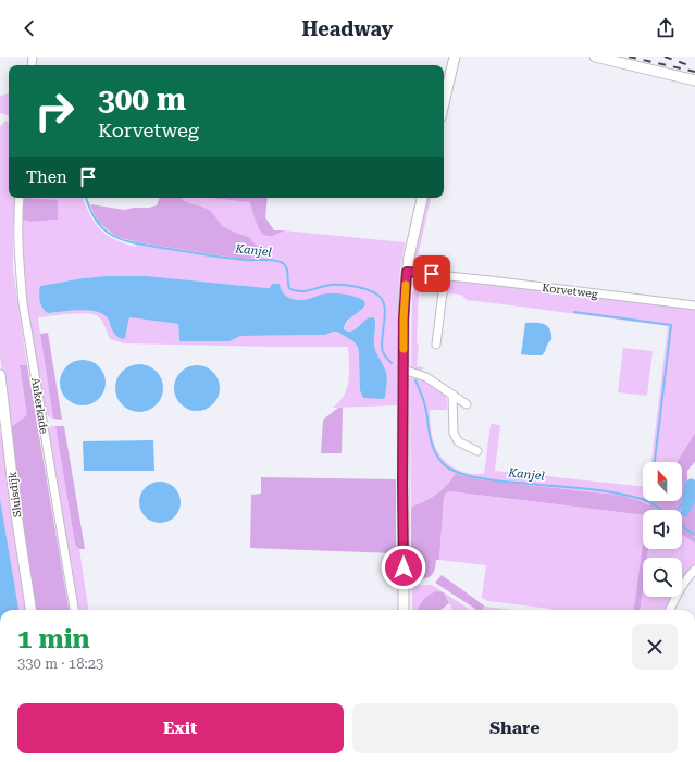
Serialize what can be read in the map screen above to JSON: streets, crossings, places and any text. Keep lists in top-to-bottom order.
{
  "streets": {
    "street": ["Korvetweg", "Ankerkade", "Sluisdijk"]
  },
  "water": ["Kanjel"],
  "north": "top",
  "page": {
    "header": "Headway",
    "turn": ["300 m", "Korvetweg"],
    "then": "Then",
    "heading": ["1 min", "330 m · 18:23"],
    "buttons": ["Exit", "Share"]
  }
}
